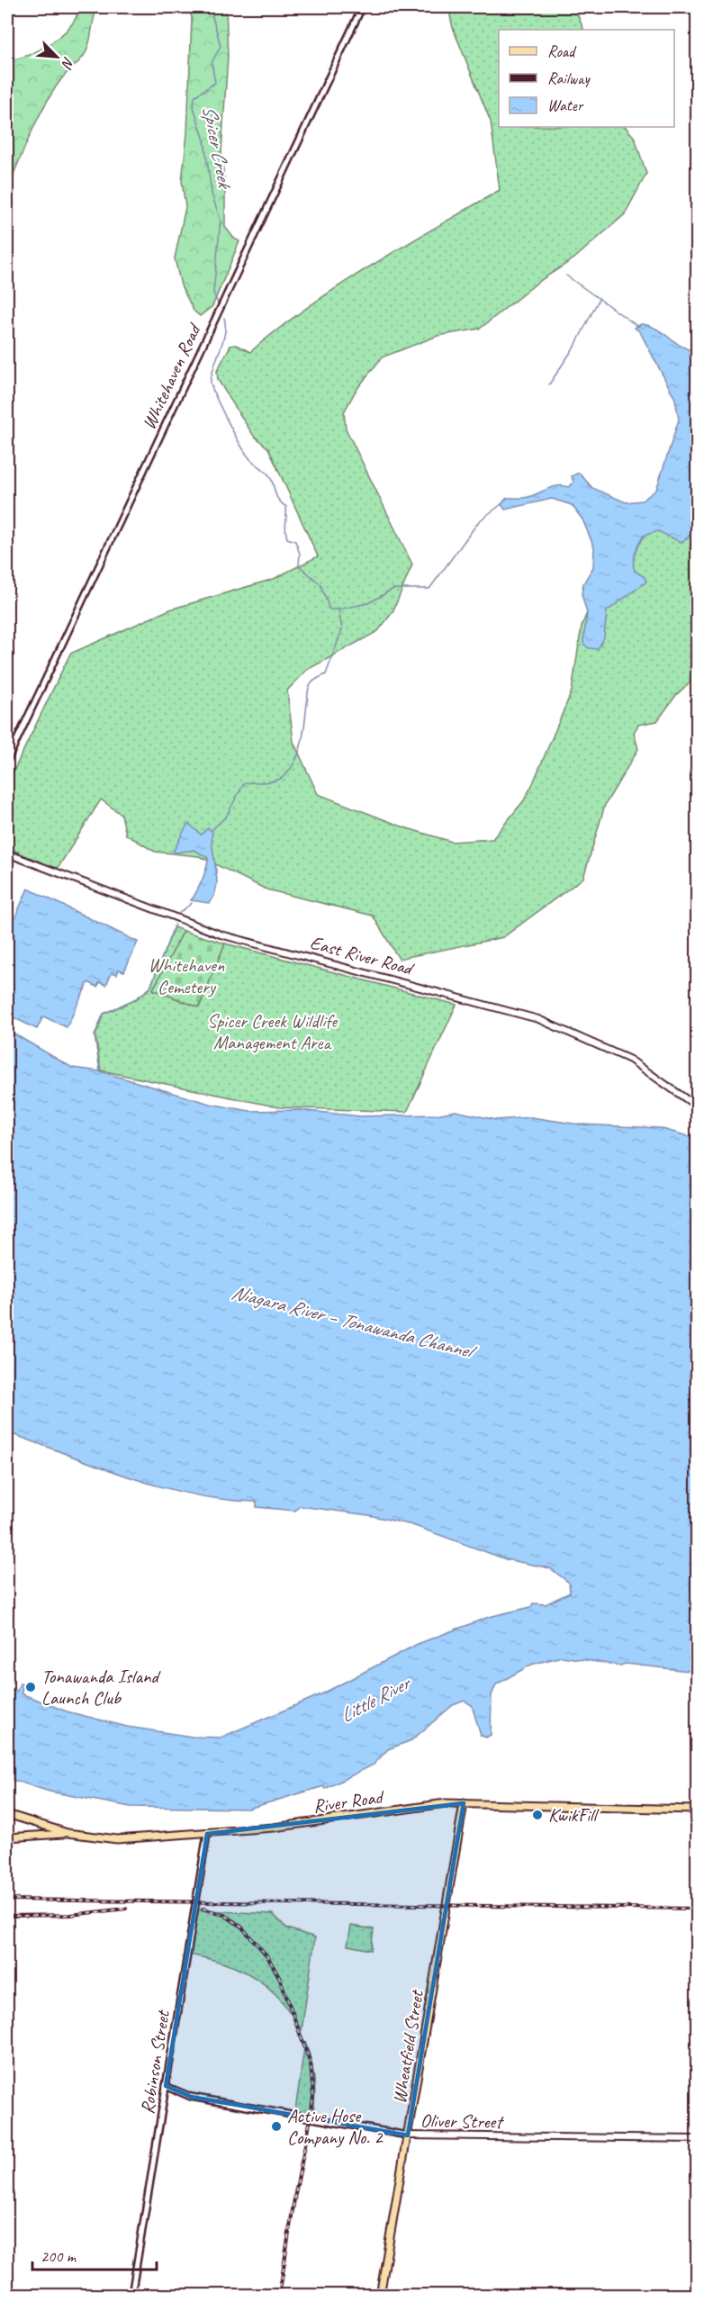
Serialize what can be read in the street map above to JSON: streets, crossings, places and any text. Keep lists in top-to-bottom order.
{
  "streets": {
    "main road": [
      "East River Road",
      "River Road",
      "Wheatfield Street",
      "Oliver Street"
    ],
    "street": ["Whitehaven Road", "Robinson Street"]
  },
  "crossings": [
    ["River Road", "Wheatfield Street"],
    ["River Road", "Robinson Street"],
    ["Wheatfield Street", "Oliver Street"],
    ["Robinson Street", "Oliver Street"]
  ],
  "water": ["Spicer Creek", "Niagara River – Tonawanda Channel", "Little River"],
  "parks": ["Whitehaven Cemetery", "Spicer Creek Wildlife Management Area"],
  "places": ["Tonawanda Island Launch Club", "KwikFill", "Active Hose Company No. 2"],
  "legend": ["Road", "Railway", "Water"],
  "scale_bar": "200 m",
  "north": "bottom right"
}
